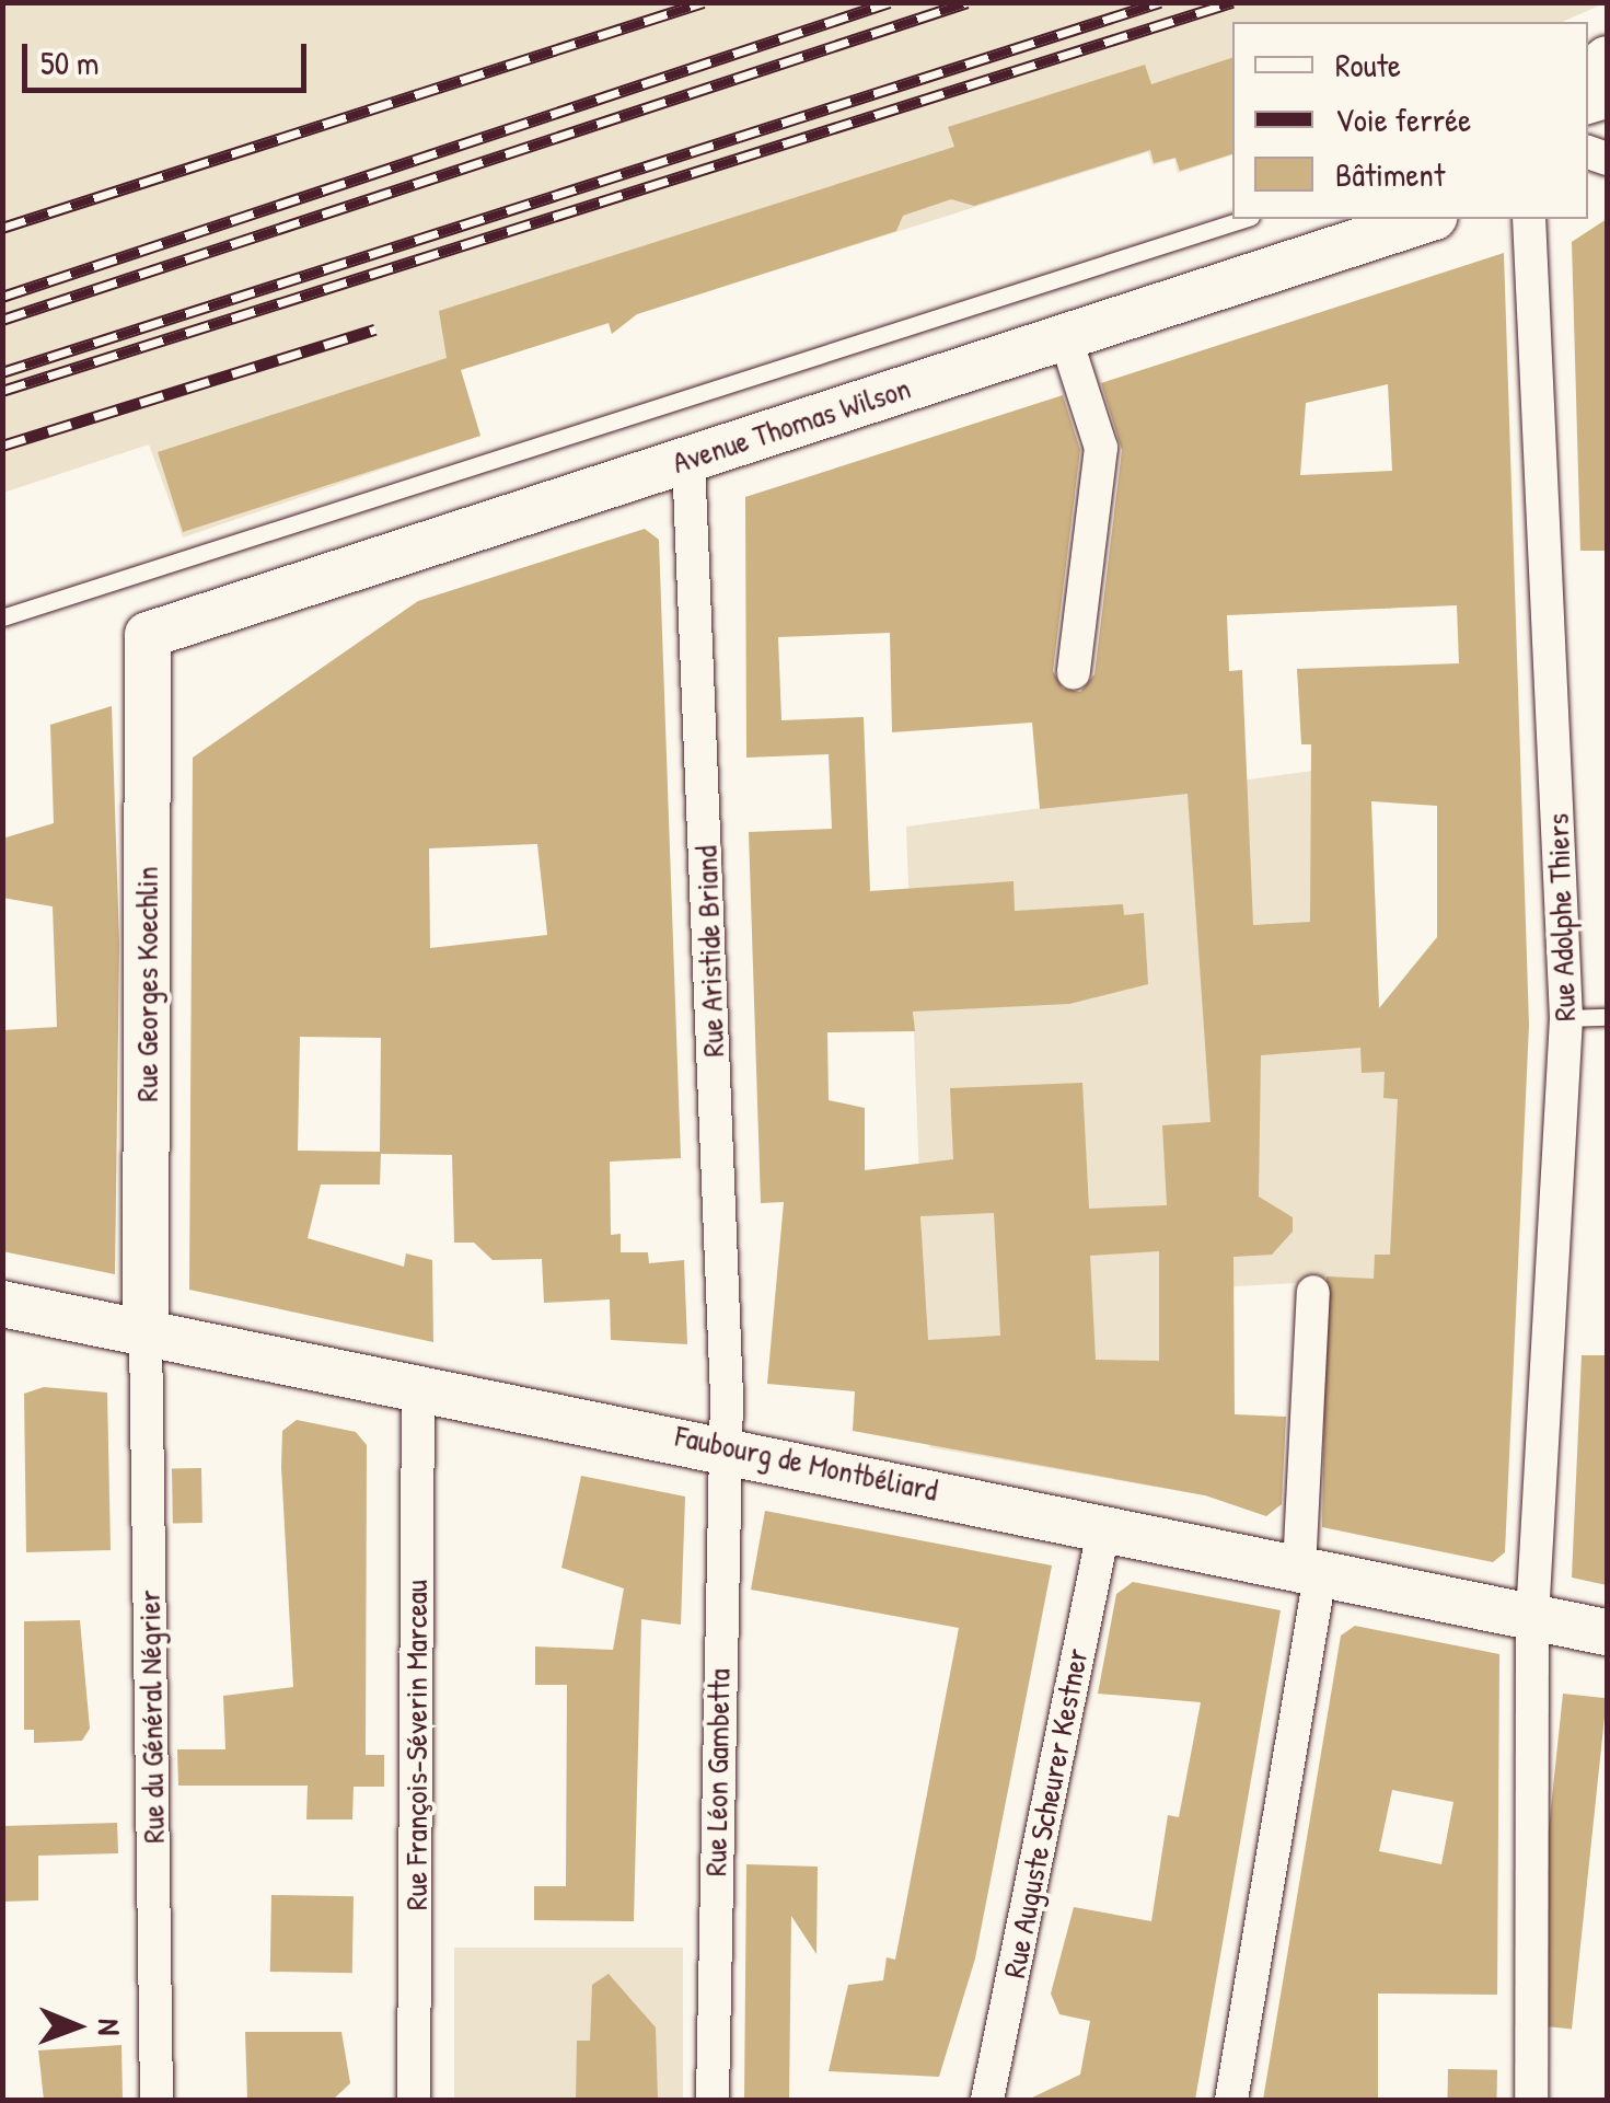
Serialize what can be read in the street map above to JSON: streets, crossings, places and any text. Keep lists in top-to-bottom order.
{
  "streets": {
    "street": [
      "Avenue Thomas Wilson",
      "Rue Adolphe Thiers",
      "Rue Aristide Briand",
      "Rue Georges Koechlin",
      "Faubourg de Montbéliard",
      "Rue du Général Négrier",
      "Rue François-Séverin Marceau",
      "Rue Léon Gambetta",
      "Rue Auguste Scheurer Kestner"
    ]
  },
  "crossings": [
    ["Avenue Thomas Wilson", "Rue Aristide Briand"],
    ["Avenue Thomas Wilson", "Rue Georges Koechlin"],
    ["Rue Adolphe Thiers", "Faubourg de Montbéliard"],
    ["Rue Aristide Briand", "Faubourg de Montbéliard"],
    ["Rue Aristide Briand", "Rue Léon Gambetta"],
    ["Rue Georges Koechlin", "Faubourg de Montbéliard"],
    ["Rue Georges Koechlin", "Rue du Général Négrier"],
    ["Faubourg de Montbéliard", "Rue du Général Négrier"],
    ["Faubourg de Montbéliard", "Rue François-Séverin Marceau"],
    ["Faubourg de Montbéliard", "Rue Léon Gambetta"],
    ["Faubourg de Montbéliard", "Rue Auguste Scheurer Kestner"]
  ],
  "legend": ["Route", "Voie ferrée", "Bâtiment"],
  "scale_bar": "50 m",
  "north": "right"
}
